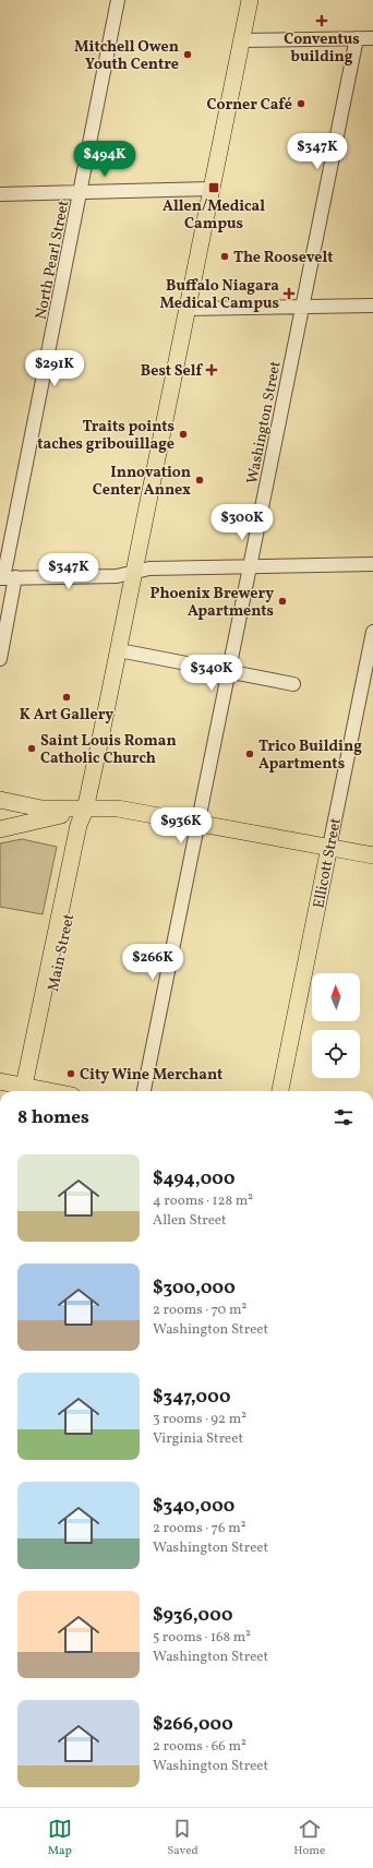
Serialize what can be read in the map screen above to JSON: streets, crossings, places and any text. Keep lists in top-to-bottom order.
{
  "streets": {
    "main road": ["Ellicott Street"],
    "street": ["North Pearl Street", "Washington Street"]
  },
  "places": {
    "health": ["Conventus building", "Buffalo Niagara Medical Campus", "Best Self"],
    "other": [
      "Mitchell Owen Youth Centre",
      "Corner Café",
      "The Roosevelt",
      "Traits points taches gribouillage",
      "Innovation Center Annex",
      "Phoenix Brewery Apartments",
      "K Art Gallery",
      "Saint Louis Roman Catholic Church",
      "Trico Building Apartments",
      "City Wine Merchant"
    ],
    "transit": ["Allen/Medical Campus"]
  },
  "north": "top",
  "page": {
    "price": [
      "$347K",
      "$494K",
      "$291K",
      "$300K",
      "$347K",
      "$340K",
      "$936K",
      "$266K"
    ],
    "heading": "8 homes",
    "list": [
      {
        "name": "$494,000",
        "note": "4 rooms · 128 m² · Allen Street"
      },
      {
        "name": "$300,000",
        "note": "2 rooms · 70 m² · Washington Street"
      },
      {
        "name": "$347,000",
        "note": "3 rooms · 92 m² · Virginia Street"
      },
      {
        "name": "$340,000",
        "note": "2 rooms · 76 m² · Washington Street"
      },
      {
        "name": "$936,000",
        "note": "5 rooms · 168 m² · Washington Street"
      },
      {
        "name": "$266,000",
        "note": "2 rooms · 66 m² · Washington Street"
      }
    ],
    "tabs": ["Map", "Saved", "Home"]
  }
}
